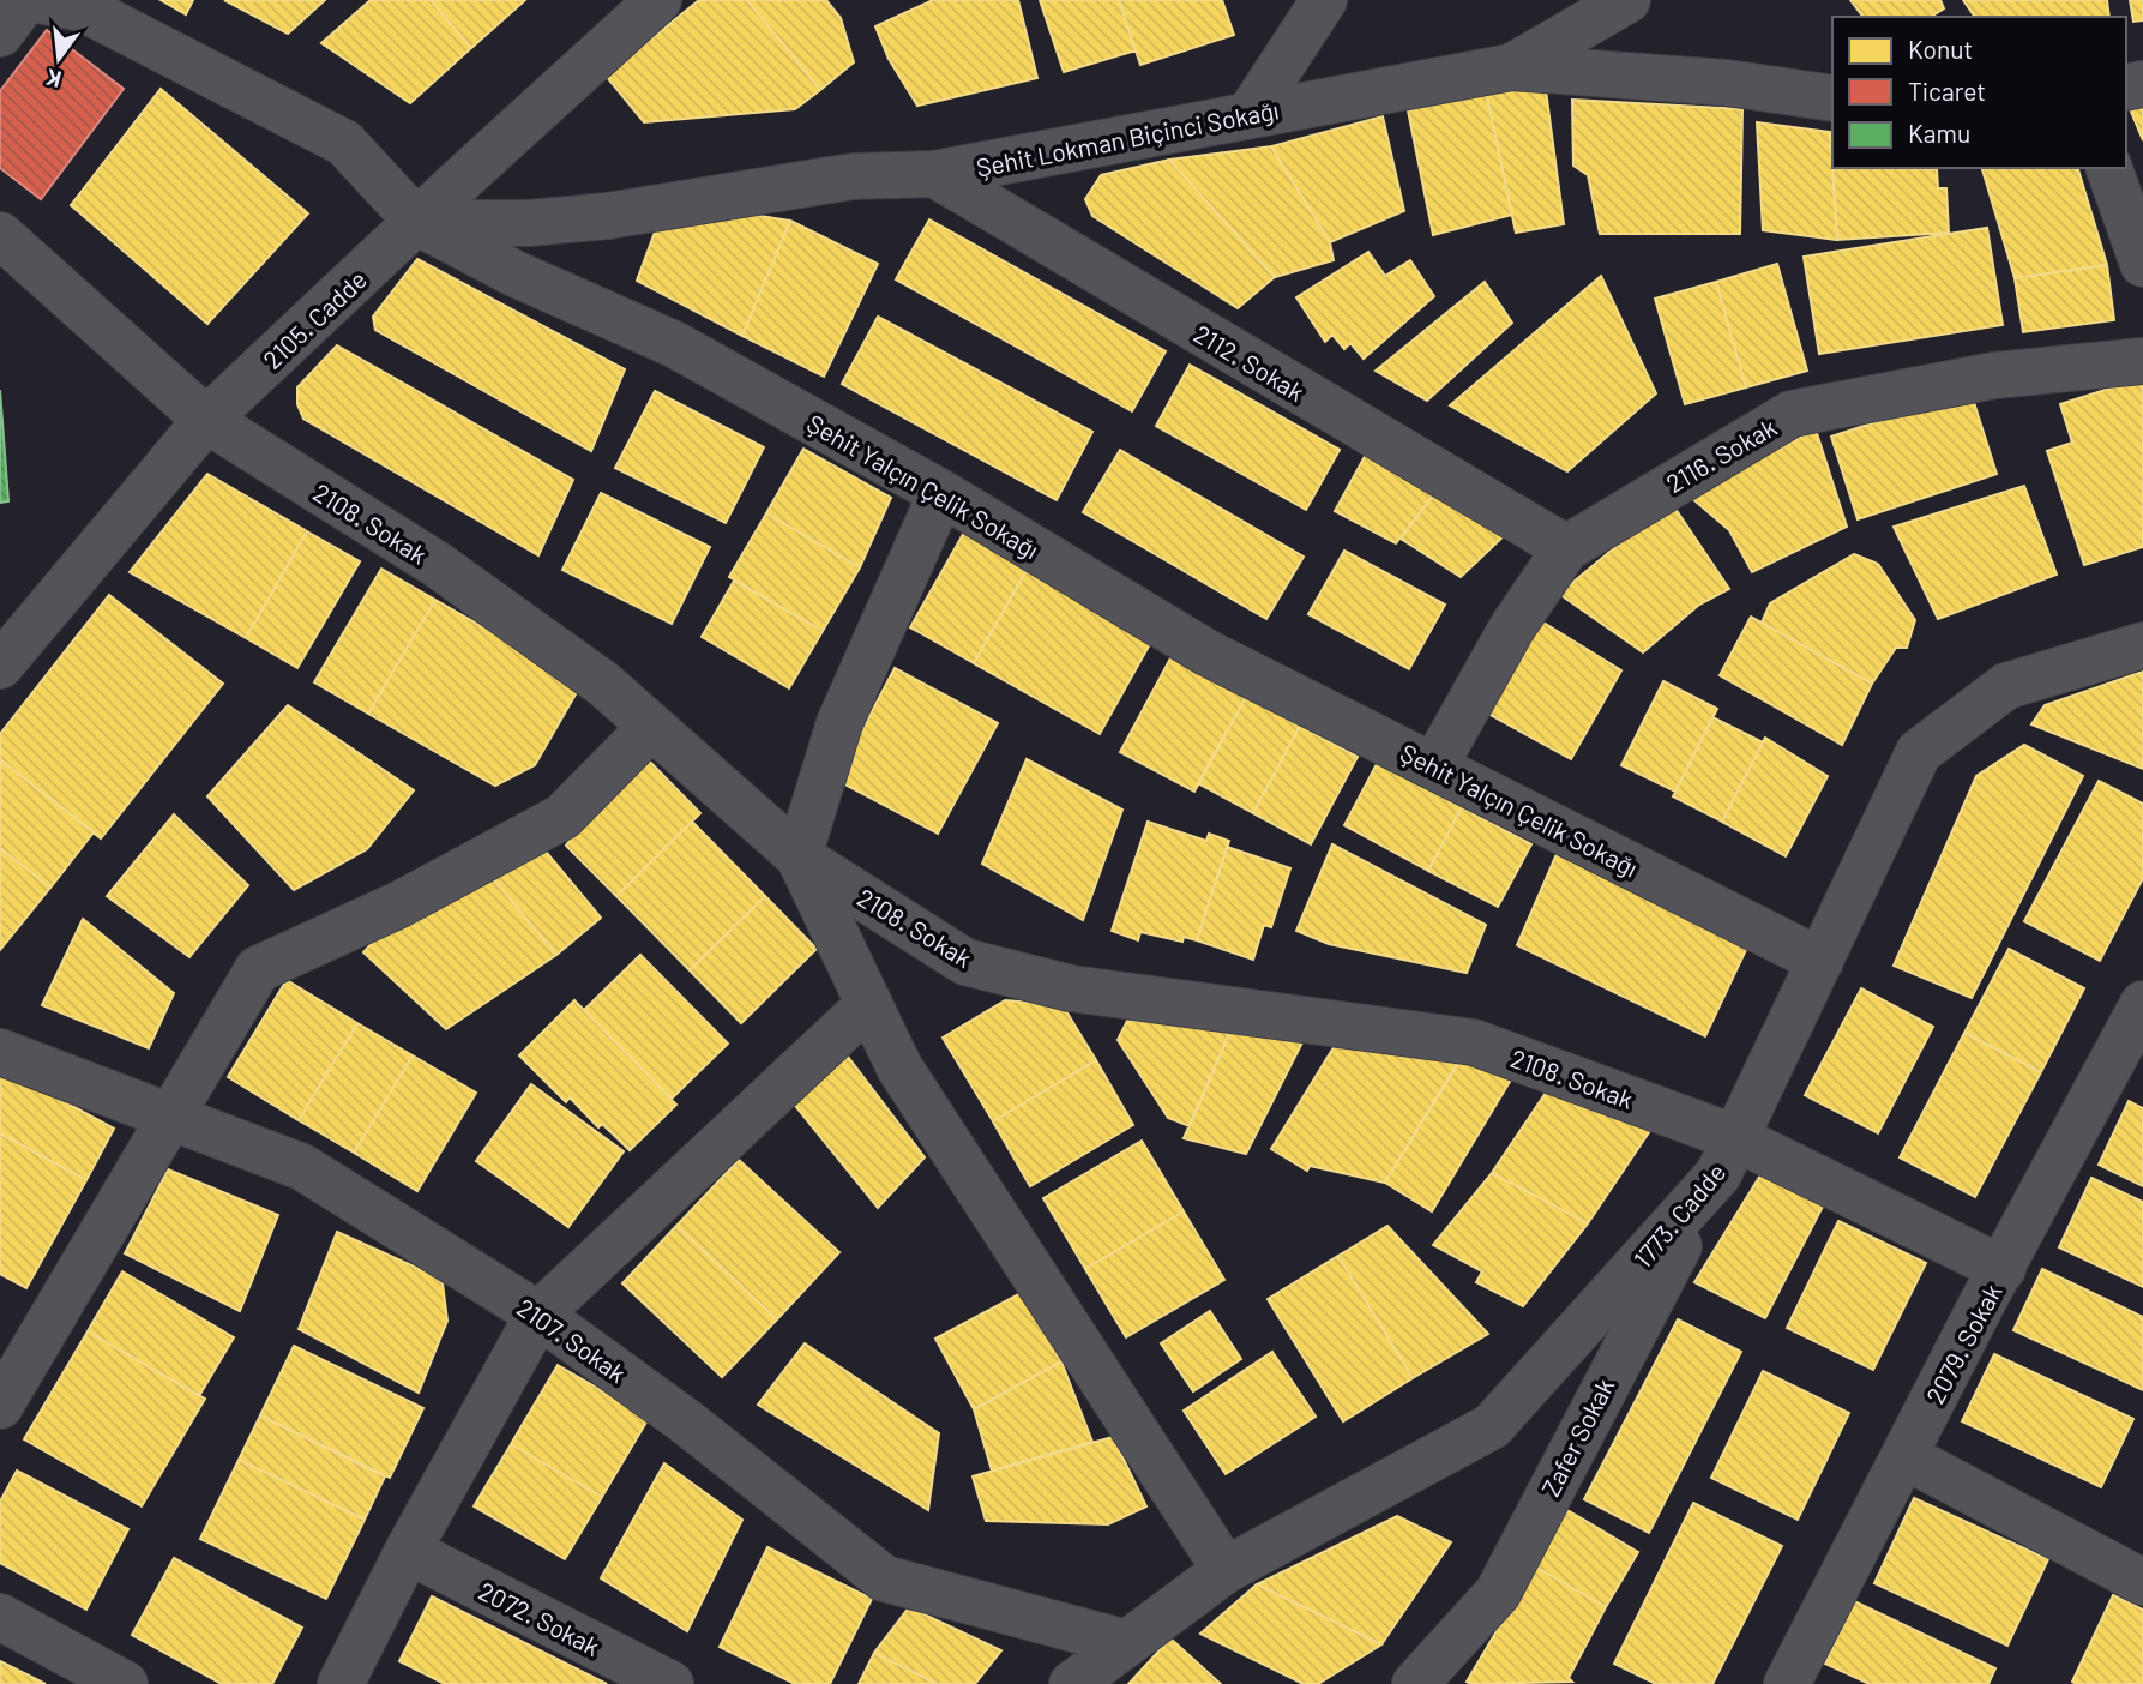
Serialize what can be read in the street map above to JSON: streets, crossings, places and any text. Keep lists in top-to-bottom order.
{
  "streets": {
    "street": [
      "Şehit Lokman Biçinci Sokağı",
      "2105. Cadde",
      "2112. Sokak",
      "2116. Sokak",
      "Şehit Yalçın Çelik Sokağı",
      "2108. Sokak",
      "1773. Cadde",
      "2107. Sokak",
      "2079. Sokak",
      "Zafer Sokak",
      "2072. Sokak"
    ]
  },
  "crossings": [
    ["Şehit Lokman Biçinci Sokağı", "2105. Cadde"],
    ["Şehit Lokman Biçinci Sokağı", "2112. Sokak"],
    ["Şehit Lokman Biçinci Sokağı", "Şehit Yalçın Çelik Sokağı"],
    ["2105. Cadde", "Şehit Yalçın Çelik Sokağı"],
    ["2105. Cadde", "2108. Sokak"],
    ["2112. Sokak", "2116. Sokak"],
    ["2116. Sokak", "Şehit Yalçın Çelik Sokağı"],
    ["Şehit Yalçın Çelik Sokağı", "1773. Cadde"],
    ["2108. Sokak", "1773. Cadde"],
    ["2108. Sokak", "2079. Sokak"],
    ["2108. Sokak", "Zafer Sokak"],
    ["1773. Cadde", "2107. Sokak"],
    ["1773. Cadde", "Zafer Sokak"]
  ],
  "legend": ["Konut", "Ticaret", "Kamu"],
  "north": "bottom"
}
